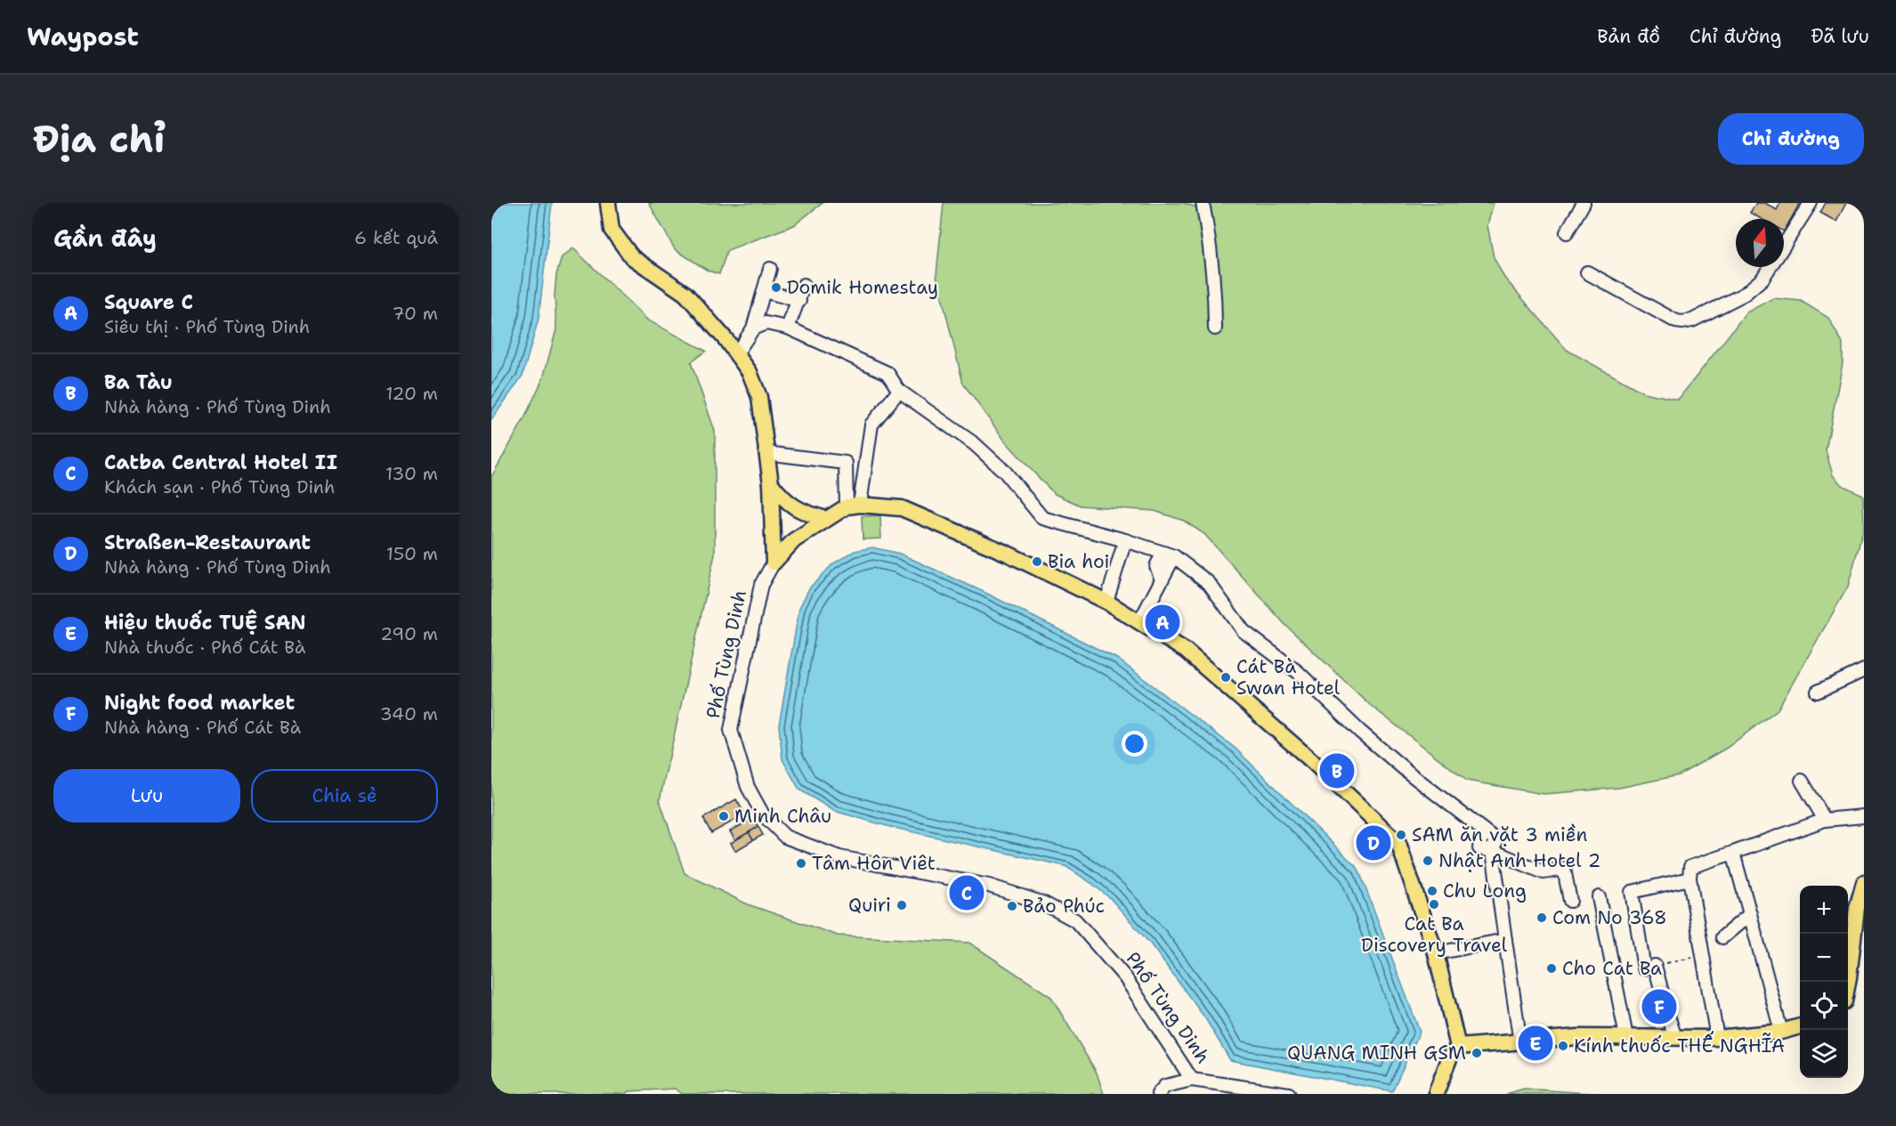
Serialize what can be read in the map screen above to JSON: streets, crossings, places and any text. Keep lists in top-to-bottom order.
{
  "streets": {
    "main road": ["Phố Tùng Dinh"]
  },
  "places": [
    "Domik Homestay",
    "Bia hoi",
    "Cát Bà Swan Hotel",
    "Minh Châu",
    "SAM ăn vặt 3 miền",
    "Nhật Anh Hotel 2",
    "Tâm Hôn Viêt",
    "Chu Long",
    "Cat Ba Discovery Travel",
    "Quiri",
    "Bảo Phúc",
    "Com No 368",
    "Cho Cat Ba",
    "Kính thuốc THẾ NGHĨA",
    "QUANG MINH GSM"
  ],
  "north": "top",
  "page": {
    "header": "Waypost",
    "nav": ["Bản đồ", "Chỉ đường", "Đã lưu"],
    "buttons": [
      "Chỉ đường",
      ["Lưu", "Chia sẻ"]
    ],
    "title": "Địa chỉ",
    "heading": ["Gần đây", "6 kết quả"],
    "list": [
      {
        "mark": "A",
        "name": "Square C",
        "note": "Siêu thị · Phố Tùng Dinh",
        "value": "70 m"
      },
      {
        "mark": "B",
        "name": "Ba Tàu",
        "note": "Nhà hàng · Phố Tùng Dinh",
        "value": "120 m"
      },
      {
        "mark": "C",
        "name": "Catba Central Hotel II",
        "note": "Khách sạn · Phố Tùng Dinh",
        "value": "130 m"
      },
      {
        "mark": "D",
        "name": "Straßen-Restaurant",
        "note": "Nhà hàng · Phố Tùng Dinh",
        "value": "150 m"
      },
      {
        "mark": "E",
        "name": "Hiệu thuốc TUỆ SAN",
        "note": "Nhà thuốc · Phố Cát Bà",
        "value": "290 m"
      },
      {
        "mark": "F",
        "name": "Night food market",
        "note": "Nhà hàng · Phố Cát Bà",
        "value": "340 m"
      }
    ],
    "pins": [
      "A",
      "B",
      "D",
      "C",
      "F",
      "E"
    ],
    "map_buttons": ["+", "−"]
  }
}
